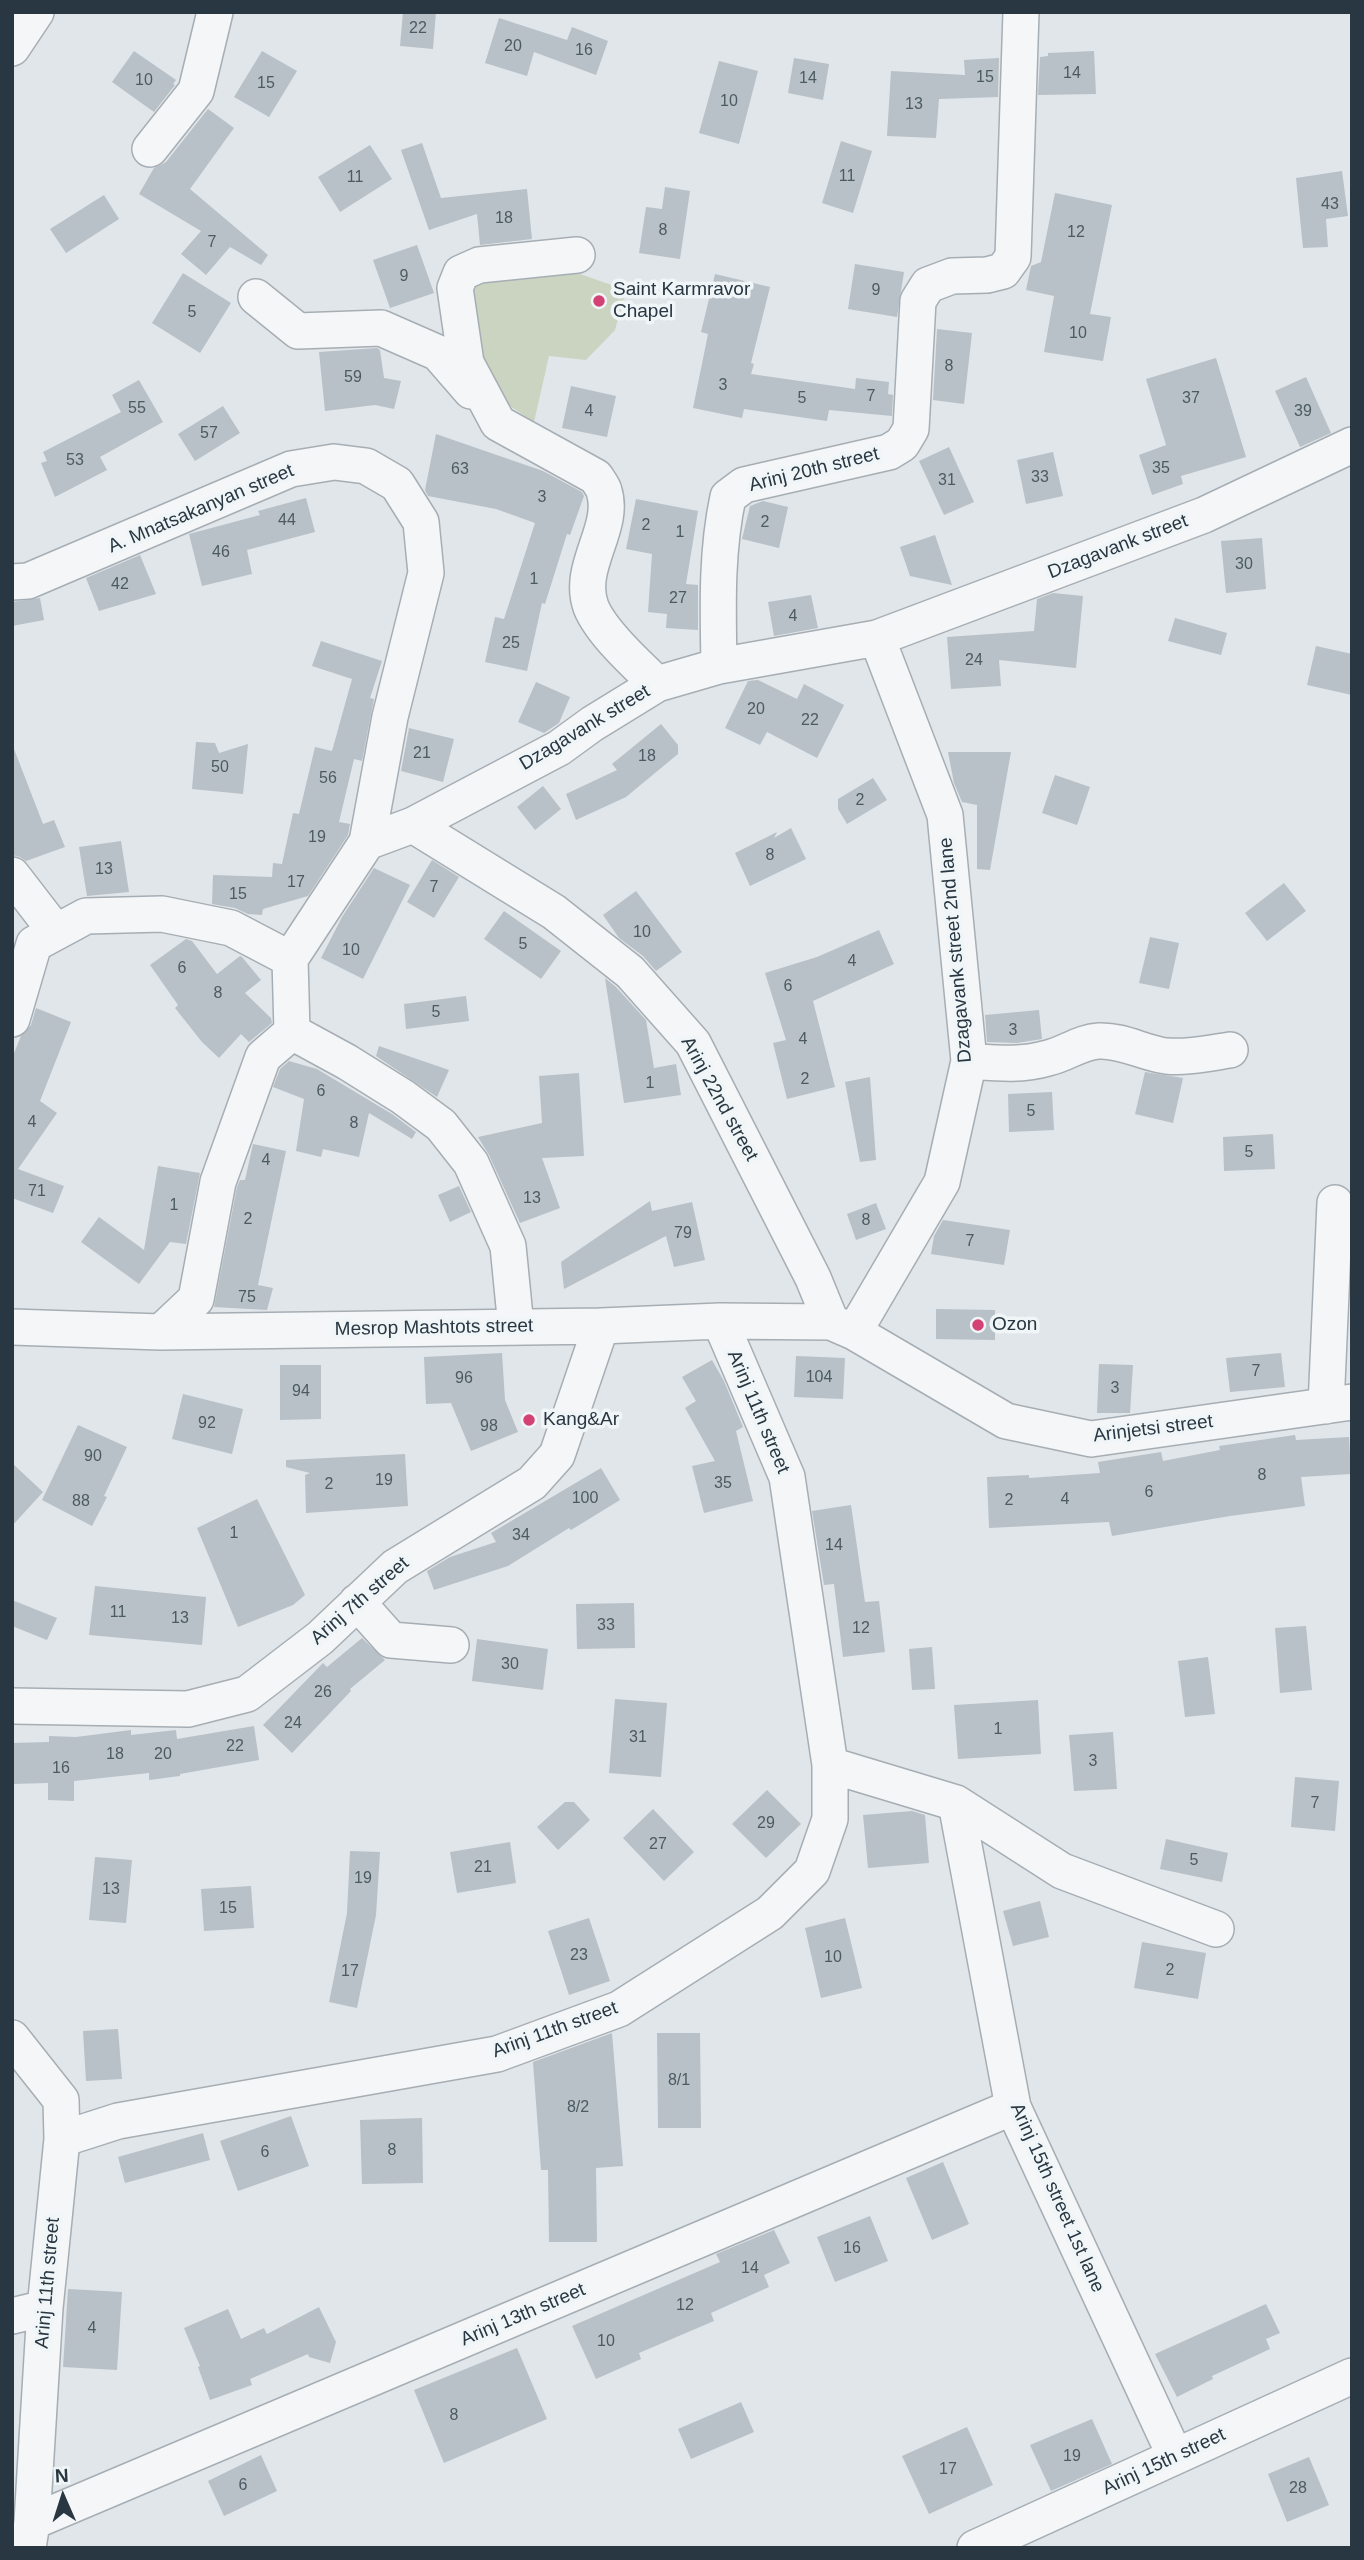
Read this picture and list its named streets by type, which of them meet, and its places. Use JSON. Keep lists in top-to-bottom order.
{
  "streets": {
    "street": [
      "Arinj 20th street",
      "A. Mnatsakanyan street",
      "Dzagavank street",
      "Dzagavank street 2nd lane",
      "Arinj 22nd street",
      "Mesrop Mashtots street",
      "Arinj 11th street",
      "Arinjetsi street",
      "Arinj 7th street",
      "Arinj 15th street 1st lane",
      "Arinj 13th street",
      "Arinj 15th street"
    ]
  },
  "crossings": [
    ["Arinj 20th street", "Dzagavank street"],
    ["A. Mnatsakanyan street", "Dzagavank street"],
    ["Dzagavank street", "Dzagavank street 2nd lane"],
    ["Dzagavank street", "Arinj 22nd street"],
    ["Dzagavank street 2nd lane", "Arinj 22nd street"],
    ["Dzagavank street 2nd lane", "Mesrop Mashtots street"],
    ["Dzagavank street 2nd lane", "Arinjetsi street"],
    ["Arinj 22nd street", "Mesrop Mashtots street"],
    ["Arinj 22nd street", "Arinjetsi street"],
    ["Mesrop Mashtots street", "Arinj 11th street"],
    ["Mesrop Mashtots street", "Arinjetsi street"],
    ["Mesrop Mashtots street", "Arinj 7th street"],
    ["Arinj 11th street", "Arinj 13th street"],
    ["Arinj 15th street 1st lane", "Arinj 13th street"],
    ["Arinj 15th street 1st lane", "Arinj 15th street"]
  ],
  "places": ["Saint Karmravor Chapel", "Ozon", "Kang&Ar"],
  "house_numbers": [
    "22",
    "20",
    "16",
    "14",
    "15",
    "14",
    "10",
    "15",
    "10",
    "13",
    "11",
    "11",
    "43",
    "18",
    "8",
    "12",
    "7",
    "9",
    "9",
    "5",
    "10",
    "8",
    "59",
    "3",
    "7",
    "5",
    "37",
    "55",
    "4",
    "39",
    "57",
    "53",
    "35",
    "63",
    "33",
    "31",
    "3",
    "44",
    "2",
    "2",
    "1",
    "46",
    "30",
    "1",
    "42",
    "27",
    "4",
    "25",
    "24",
    "20",
    "22",
    "21",
    "18",
    "50",
    "56",
    "2",
    "19",
    "8",
    "13",
    "17",
    "7",
    "15",
    "10",
    "5",
    "10",
    "4",
    "6",
    "6",
    "8",
    "5",
    "3",
    "4",
    "2",
    "1",
    "6",
    "5",
    "4",
    "8",
    "5",
    "4",
    "71",
    "13",
    "1",
    "2",
    "8",
    "79",
    "7",
    "75",
    "7",
    "104",
    "96",
    "3",
    "94",
    "92",
    "98",
    "90",
    "8",
    "19",
    "35",
    "2",
    "6",
    "100",
    "4",
    "2",
    "88",
    "1",
    "34",
    "14",
    "11",
    "13",
    "33",
    "12",
    "30",
    "26",
    "24",
    "1",
    "31",
    "22",
    "18",
    "20",
    "3",
    "16",
    "7",
    "29",
    "27",
    "5",
    "21",
    "19",
    "13",
    "15",
    "23",
    "10",
    "2",
    "17",
    "8/1",
    "8/2",
    "8",
    "6",
    "16",
    "14",
    "12",
    "4",
    "10",
    "8",
    "19",
    "17",
    "6",
    "28"
  ],
  "north": "top"
}
